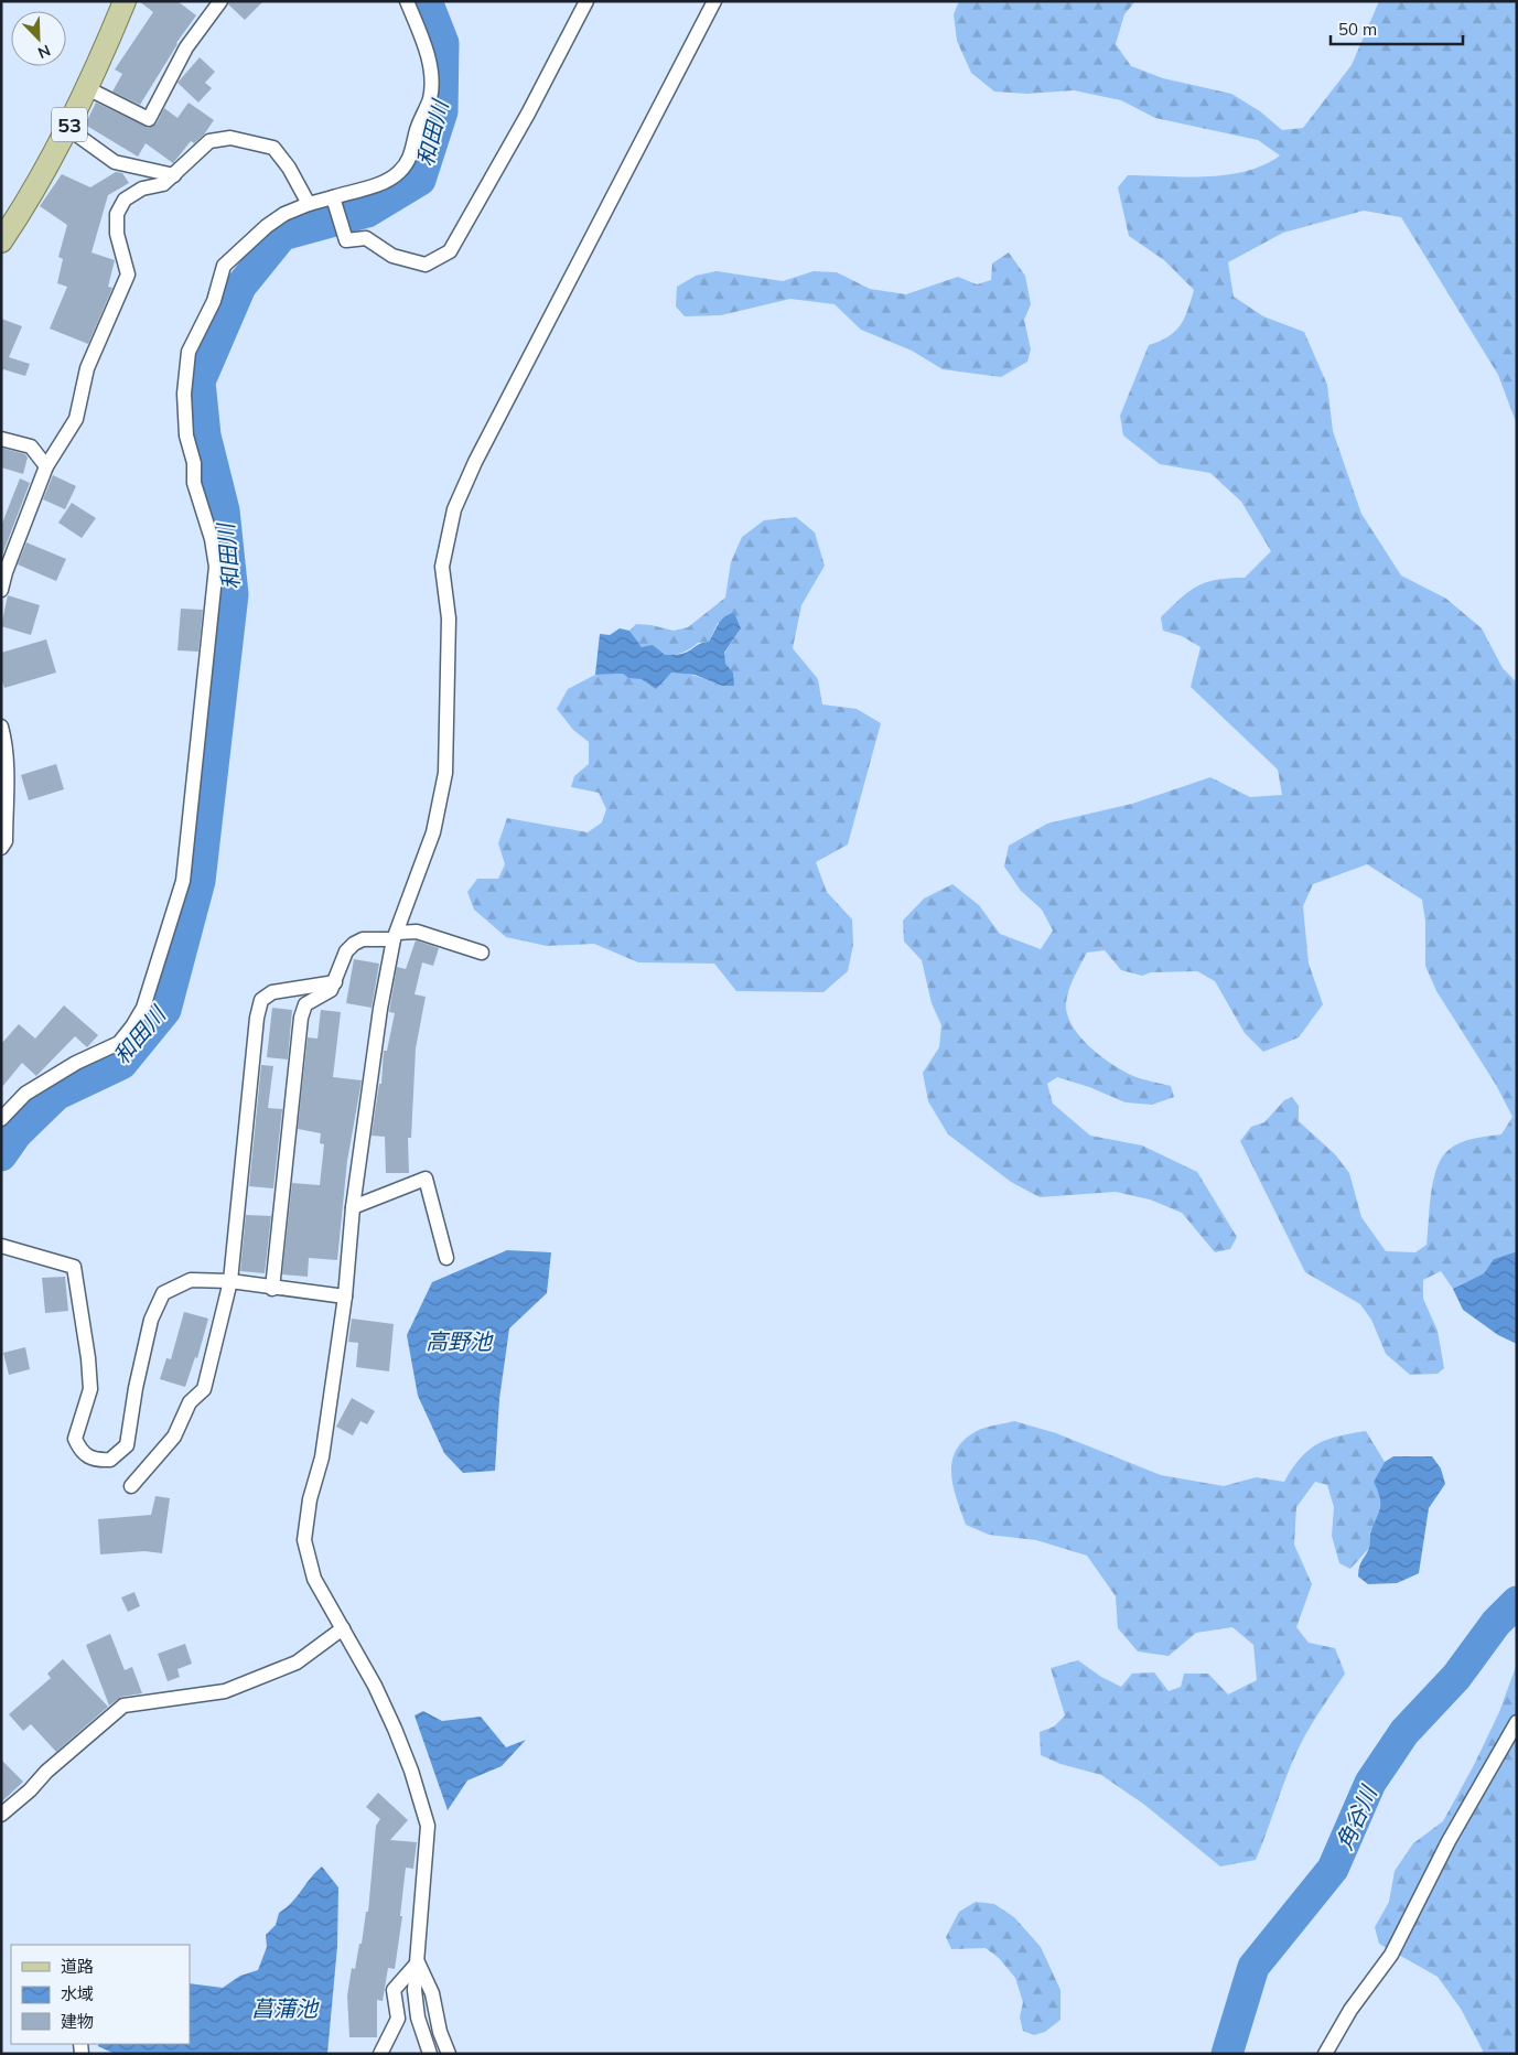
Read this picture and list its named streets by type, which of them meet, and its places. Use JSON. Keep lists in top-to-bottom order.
{
  "streets": {
    "main road": ["53"]
  },
  "water": [
    "和田川",
    "高野池",
    "角谷川",
    "菖蒲池"
  ],
  "legend": ["道路", "水域", "建物"],
  "scale_bar": "50 m",
  "north": "bottom right"
}
